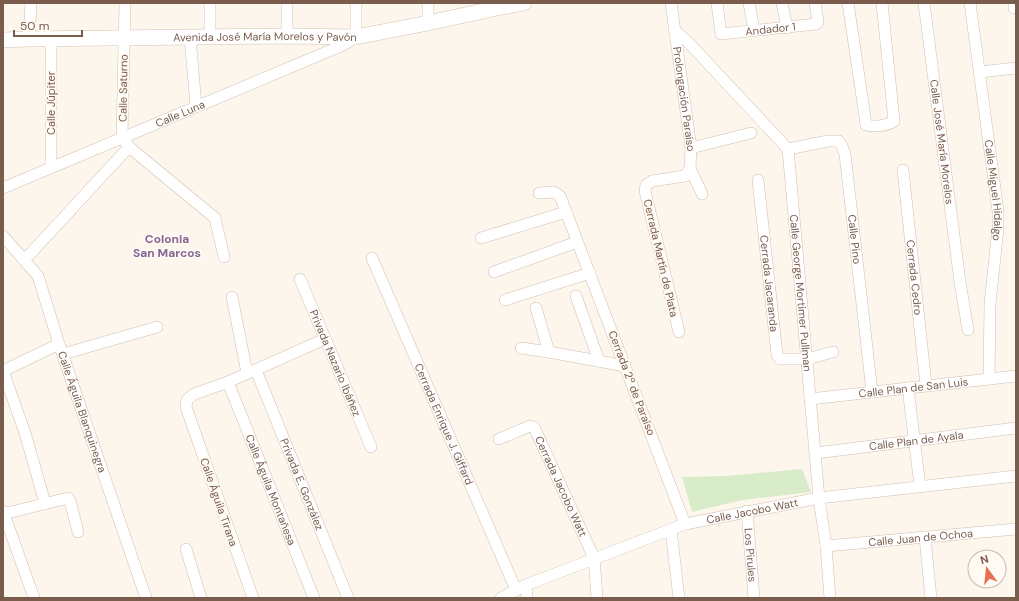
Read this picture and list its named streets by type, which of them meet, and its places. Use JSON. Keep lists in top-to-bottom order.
{
  "streets": {
    "street": [
      "Andador 1",
      "Avenida José María Morelos y Pavón",
      "Calle Saturno",
      "Prolongación Paraíso",
      "Calle Júpiter",
      "Calle Luna",
      "Calle José María Morelos",
      "Calle Miguel Hidalgo",
      "Calle Pino",
      "Cerrada Martín de Plata",
      "Cerrada Cedro",
      "Cerrada Jacaranda",
      "Calle George Mortimer Pullman",
      "Privada Nazario Ibáñez",
      "Cerrada 2ª de Paraíso",
      "Calle Plan de San Luis",
      "Calle Águila Blanquinegra",
      "Cerrada Enrique J. Giffard",
      "Calle Plan de Ayala",
      "Privada E. González",
      "Cerrada Jacobo Watt",
      "Calle Águila Montañesa",
      "Calle Águila Tirana",
      "Calle Jacobo Watt",
      "Calle Juan de Ochoa",
      "Los Pirules"
    ]
  },
  "crossings": [
    ["Avenida José María Morelos y Pavón", "Calle Saturno"],
    ["Avenida José María Morelos y Pavón", "Calle Júpiter"],
    ["Avenida José María Morelos y Pavón", "Calle Luna"],
    ["Calle Saturno", "Calle Luna"],
    ["Prolongación Paraíso", "Cerrada Martín de Plata"],
    ["Calle Júpiter", "Calle Luna"],
    ["Calle Miguel Hidalgo", "Calle Plan de San Luis"],
    ["Calle Pino", "Calle George Mortimer Pullman"],
    ["Calle Pino", "Calle Plan de San Luis"],
    ["Cerrada Cedro", "Calle Plan de San Luis"],
    ["Cerrada Jacaranda", "Calle George Mortimer Pullman"],
    ["Calle George Mortimer Pullman", "Calle Plan de San Luis"],
    ["Calle George Mortimer Pullman", "Calle Plan de Ayala"],
    ["Calle George Mortimer Pullman", "Calle Jacobo Watt"],
    ["Calle George Mortimer Pullman", "Calle Juan de Ochoa"],
    ["Cerrada 2ª de Paraíso", "Calle Jacobo Watt"],
    ["Cerrada Enrique J. Giffard", "Calle Jacobo Watt"],
    ["Cerrada Jacobo Watt", "Calle Jacobo Watt"],
    ["Calle Águila Montañesa", "Calle Águila Tirana"],
    ["Calle Jacobo Watt", "Los Pirules"]
  ],
  "districts": ["Colonia San Marcos"],
  "scale_bar": "50 m",
  "north": "top"
}
